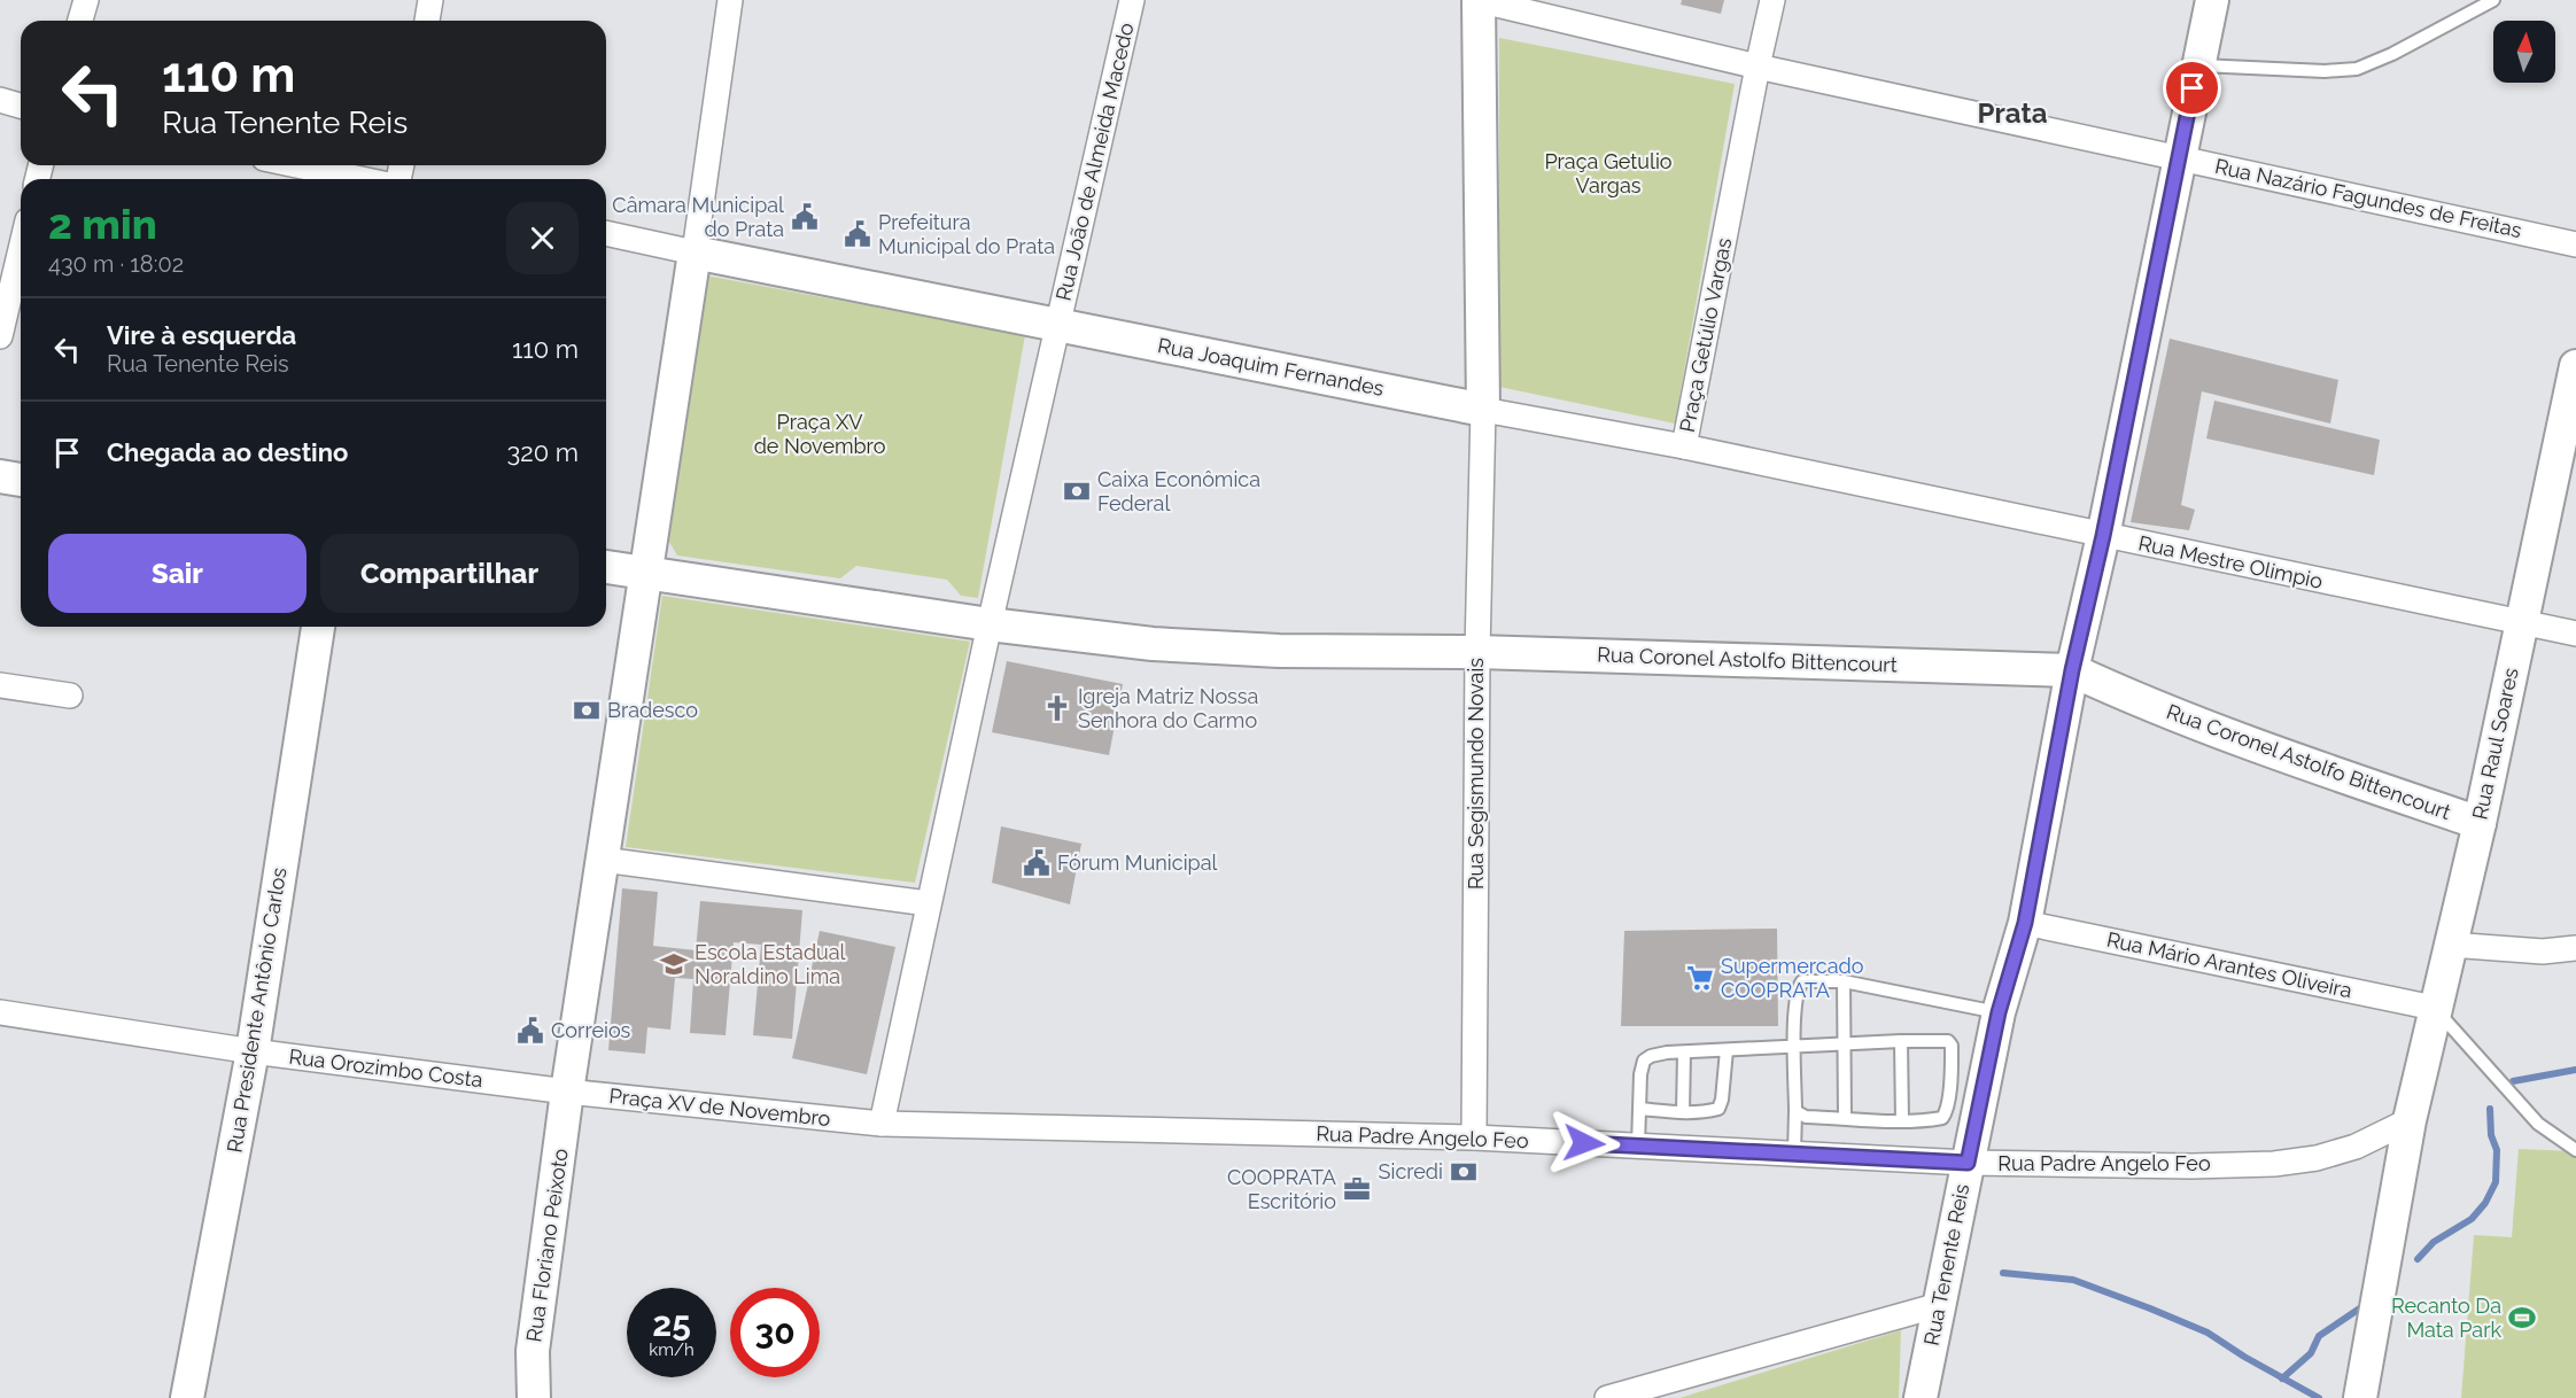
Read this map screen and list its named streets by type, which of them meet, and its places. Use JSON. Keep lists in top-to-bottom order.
{
  "streets": {
    "street": [
      "Rua João de Almeida Macedo",
      "Rua Nazário Fagundes de Freitas",
      "Praça Getúlio Vargas",
      "Rua Joaquim Fernandes",
      "Rua Mestre Olimpio",
      "Rua Coronel Astolfo Bittencourt",
      "Rua Raul Soares",
      "Rua Segismundo Novais",
      "Rua Mário Arantes Oliveira",
      "Rua Presidente Antônio Carlos",
      "Rua Orozimbo Costa",
      "Praça XV de Novembro",
      "Rua Padre Angelo Feo",
      "Rua Floriano Peixoto",
      "Rua Tenente Reis"
    ]
  },
  "crossings": [
    ["Rua João de Almeida Macedo", "Rua Joaquim Fernandes"],
    ["Rua Nazário Fagundes de Freitas", "Praça Getúlio Vargas"],
    ["Rua Nazário Fagundes de Freitas", "Rua Tenente Reis"],
    ["Praça Getúlio Vargas", "Rua Joaquim Fernandes"],
    ["Praça Getúlio Vargas", "Rua Mestre Olimpio"],
    ["Praça Getúlio Vargas", "Rua Segismundo Novais"],
    ["Rua Joaquim Fernandes", "Rua Segismundo Novais"],
    ["Rua Mestre Olimpio", "Rua Raul Soares"],
    ["Rua Mestre Olimpio", "Rua Tenente Reis"],
    ["Rua Coronel Astolfo Bittencourt", "Rua Raul Soares"],
    ["Rua Coronel Astolfo Bittencourt", "Rua Segismundo Novais"],
    ["Rua Coronel Astolfo Bittencourt", "Rua Tenente Reis"],
    ["Rua Raul Soares", "Rua Mário Arantes Oliveira"],
    ["Rua Raul Soares", "Rua Padre Angelo Feo"],
    ["Rua Segismundo Novais", "Rua Padre Angelo Feo"],
    ["Rua Mário Arantes Oliveira", "Rua Tenente Reis"],
    ["Rua Presidente Antônio Carlos", "Rua Orozimbo Costa"],
    ["Rua Orozimbo Costa", "Praça XV de Novembro"],
    ["Rua Orozimbo Costa", "Rua Floriano Peixoto"],
    ["Praça XV de Novembro", "Rua Padre Angelo Feo"],
    ["Praça XV de Novembro", "Rua Floriano Peixoto"],
    ["Rua Padre Angelo Feo", "Rua Tenente Reis"]
  ],
  "districts": ["Prata"],
  "parks": ["Praça Getulio Vargas", "Praça XV de Novembro"],
  "places": {
    "public building": [
      "Câmara Municipal do Prata",
      "Prefeitura Municipal do Prata",
      "Fórum Municipal",
      "Correios"
    ],
    "bank": ["Caixa Econômica Federal", "Bradesco", "Sicredi"],
    "church": ["Igreja Matriz Nossa Senhora do Carmo"],
    "school or university": ["Escola Estadual Noraldino Lima"],
    "supermarket": ["Supermercado COOPRATA"],
    "office": ["COOPRATA Escritório"],
    "sports": ["Recanto Da Mata Park"]
  },
  "north": "top",
  "page": {
    "turn": ["110 m", "Rua Tenente Reis"],
    "heading": ["2 min", "430 m · 18:02"],
    "list": [
      {
        "name": "Vire à esquerda",
        "note": "Rua Tenente Reis",
        "value": "110 m"
      },
      {
        "name": "Chegada ao destino",
        "value": "320 m"
      }
    ],
    "buttons": ["Sair", "Compartilhar"],
    "speed": "25 km/h",
    "limit": "30"
  }
}
